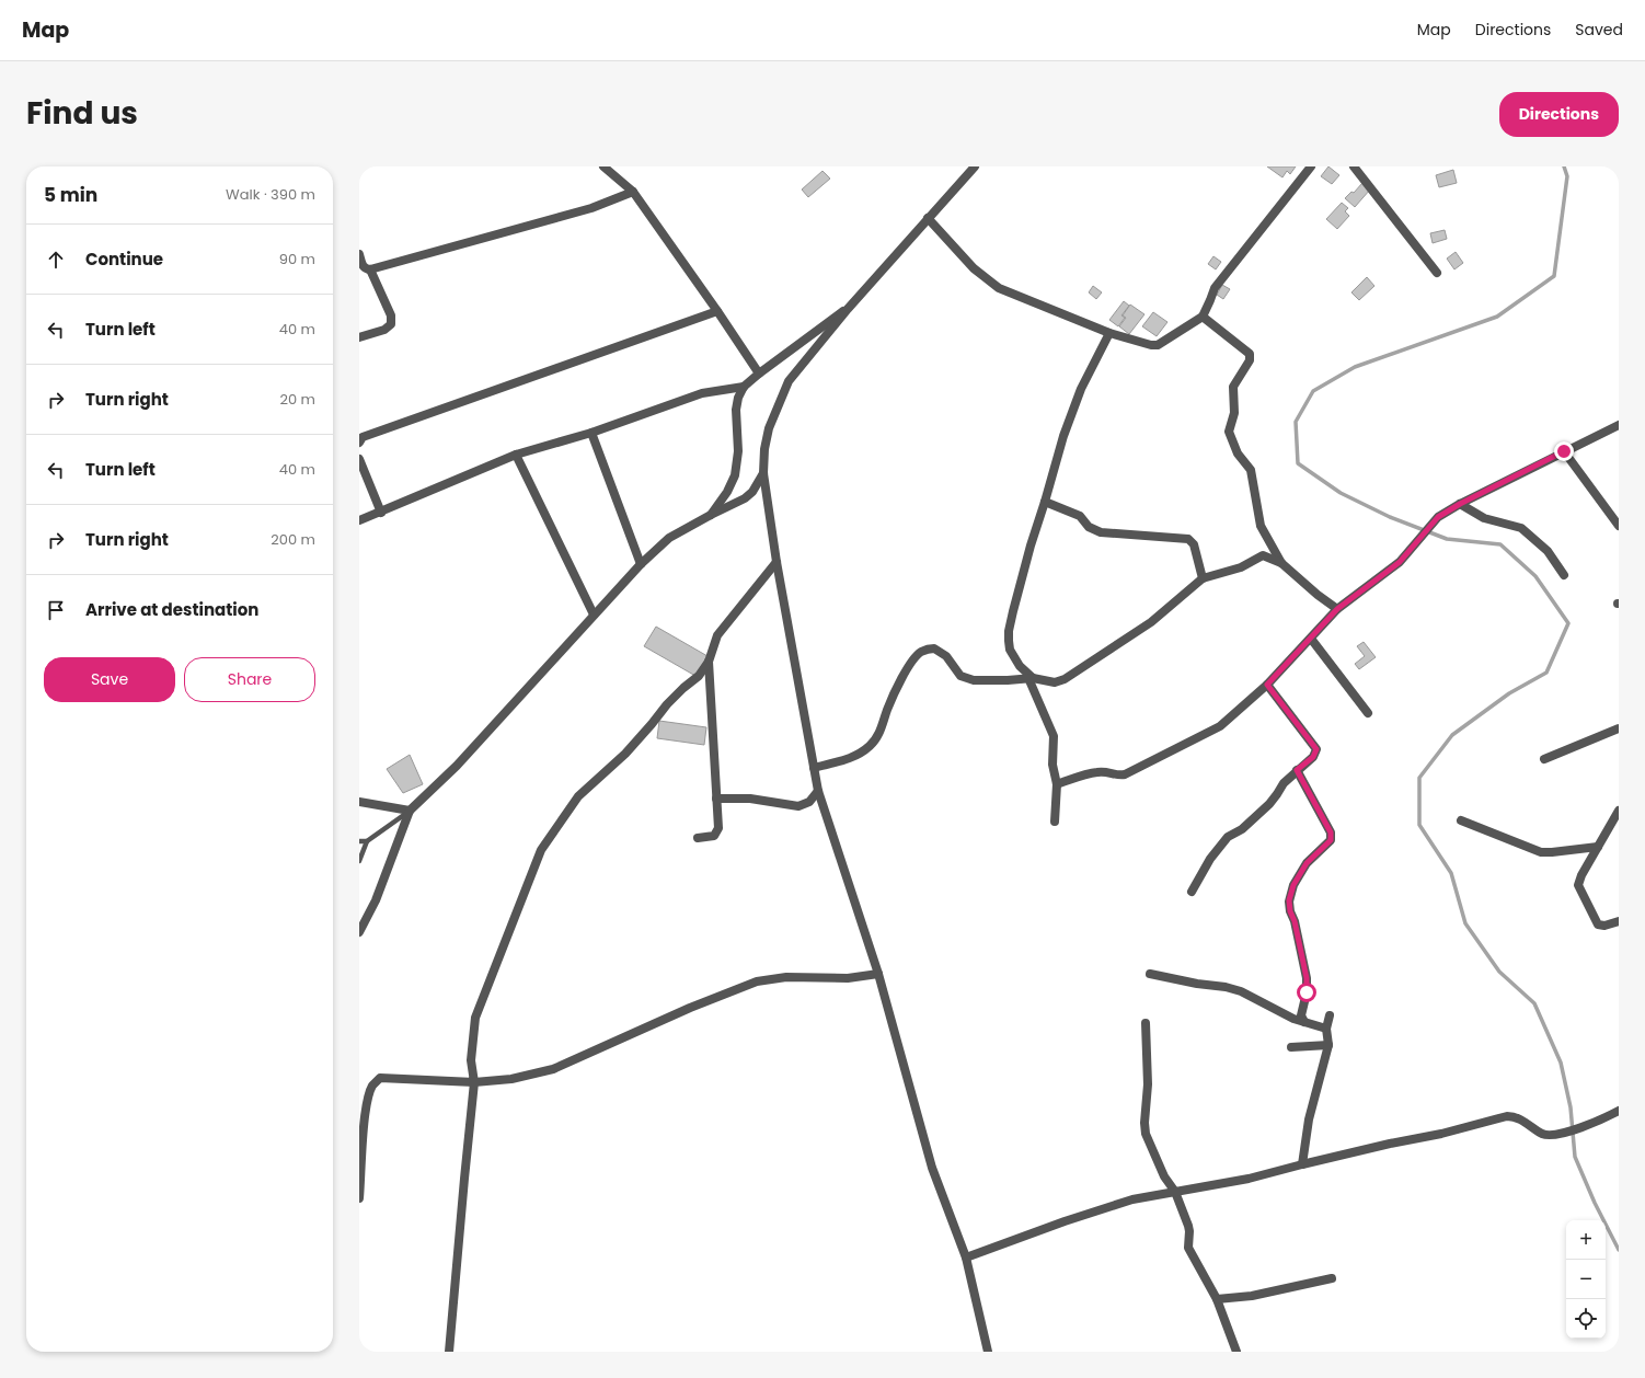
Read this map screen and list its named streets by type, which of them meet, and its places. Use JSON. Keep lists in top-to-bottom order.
{
  "page": {
    "header": "Map",
    "nav": ["Map", "Directions", "Saved"],
    "title": "Find us",
    "buttons": [
      "Directions",
      ["Save", "Share"]
    ],
    "heading": ["5 min", "Walk · 390 m"],
    "list": [
      ["Continue", "90 m"],
      ["Turn left", "40 m"],
      ["Turn right", "20 m"],
      ["Turn left", "40 m"],
      ["Turn right", "200 m"],
      "Arrive at destination"
    ],
    "map_buttons": ["+", "−"]
  }
}
